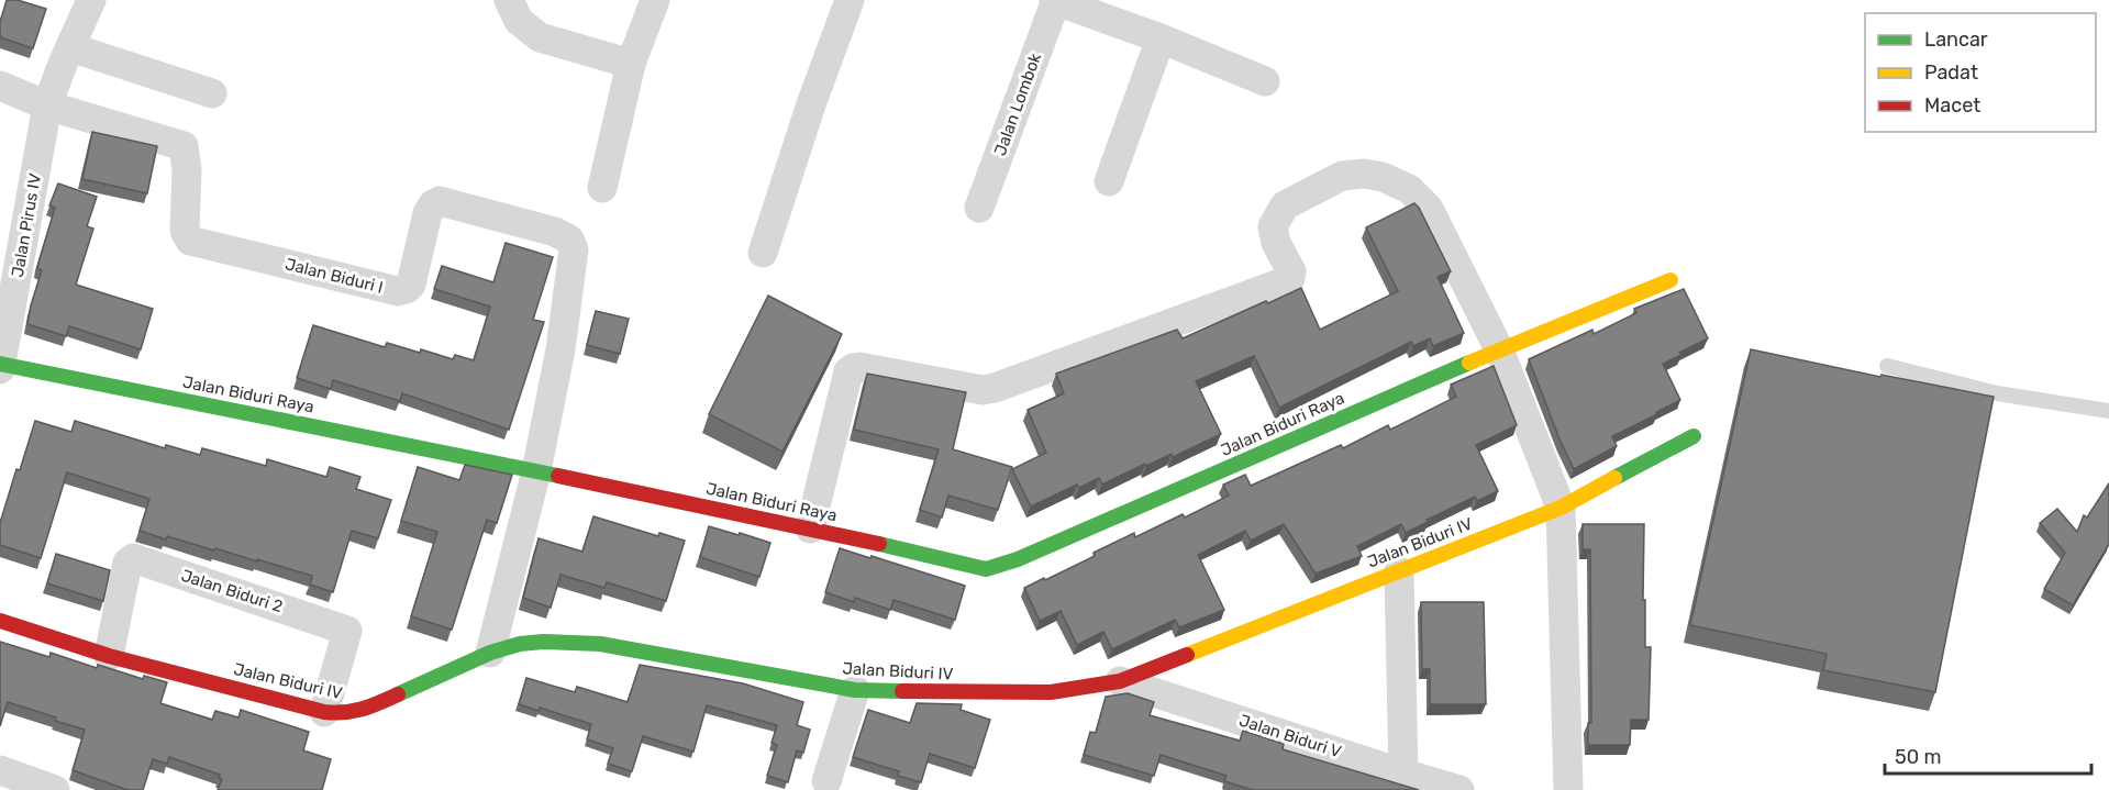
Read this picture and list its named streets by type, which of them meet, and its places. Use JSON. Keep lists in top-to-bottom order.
{
  "streets": {
    "street": [
      "Jalan Lombok",
      "Jalan Pirus IV",
      "Jalan Biduri I",
      "Jalan Biduri Raya",
      "Jalan Biduri IV",
      "Jalan Biduri 2",
      "Jalan Biduri V"
    ]
  },
  "crossings": [
    ["Jalan Pirus IV", "Jalan Biduri I"],
    ["Jalan Pirus IV", "Jalan Biduri Raya"],
    ["Jalan Biduri I", "Jalan Biduri Raya"],
    ["Jalan Biduri IV", "Jalan Biduri 2"],
    ["Jalan Biduri IV", "Jalan Biduri V"]
  ],
  "legend": ["Lancar", "Padat", "Macet"],
  "scale_bar": "50 m"
}
